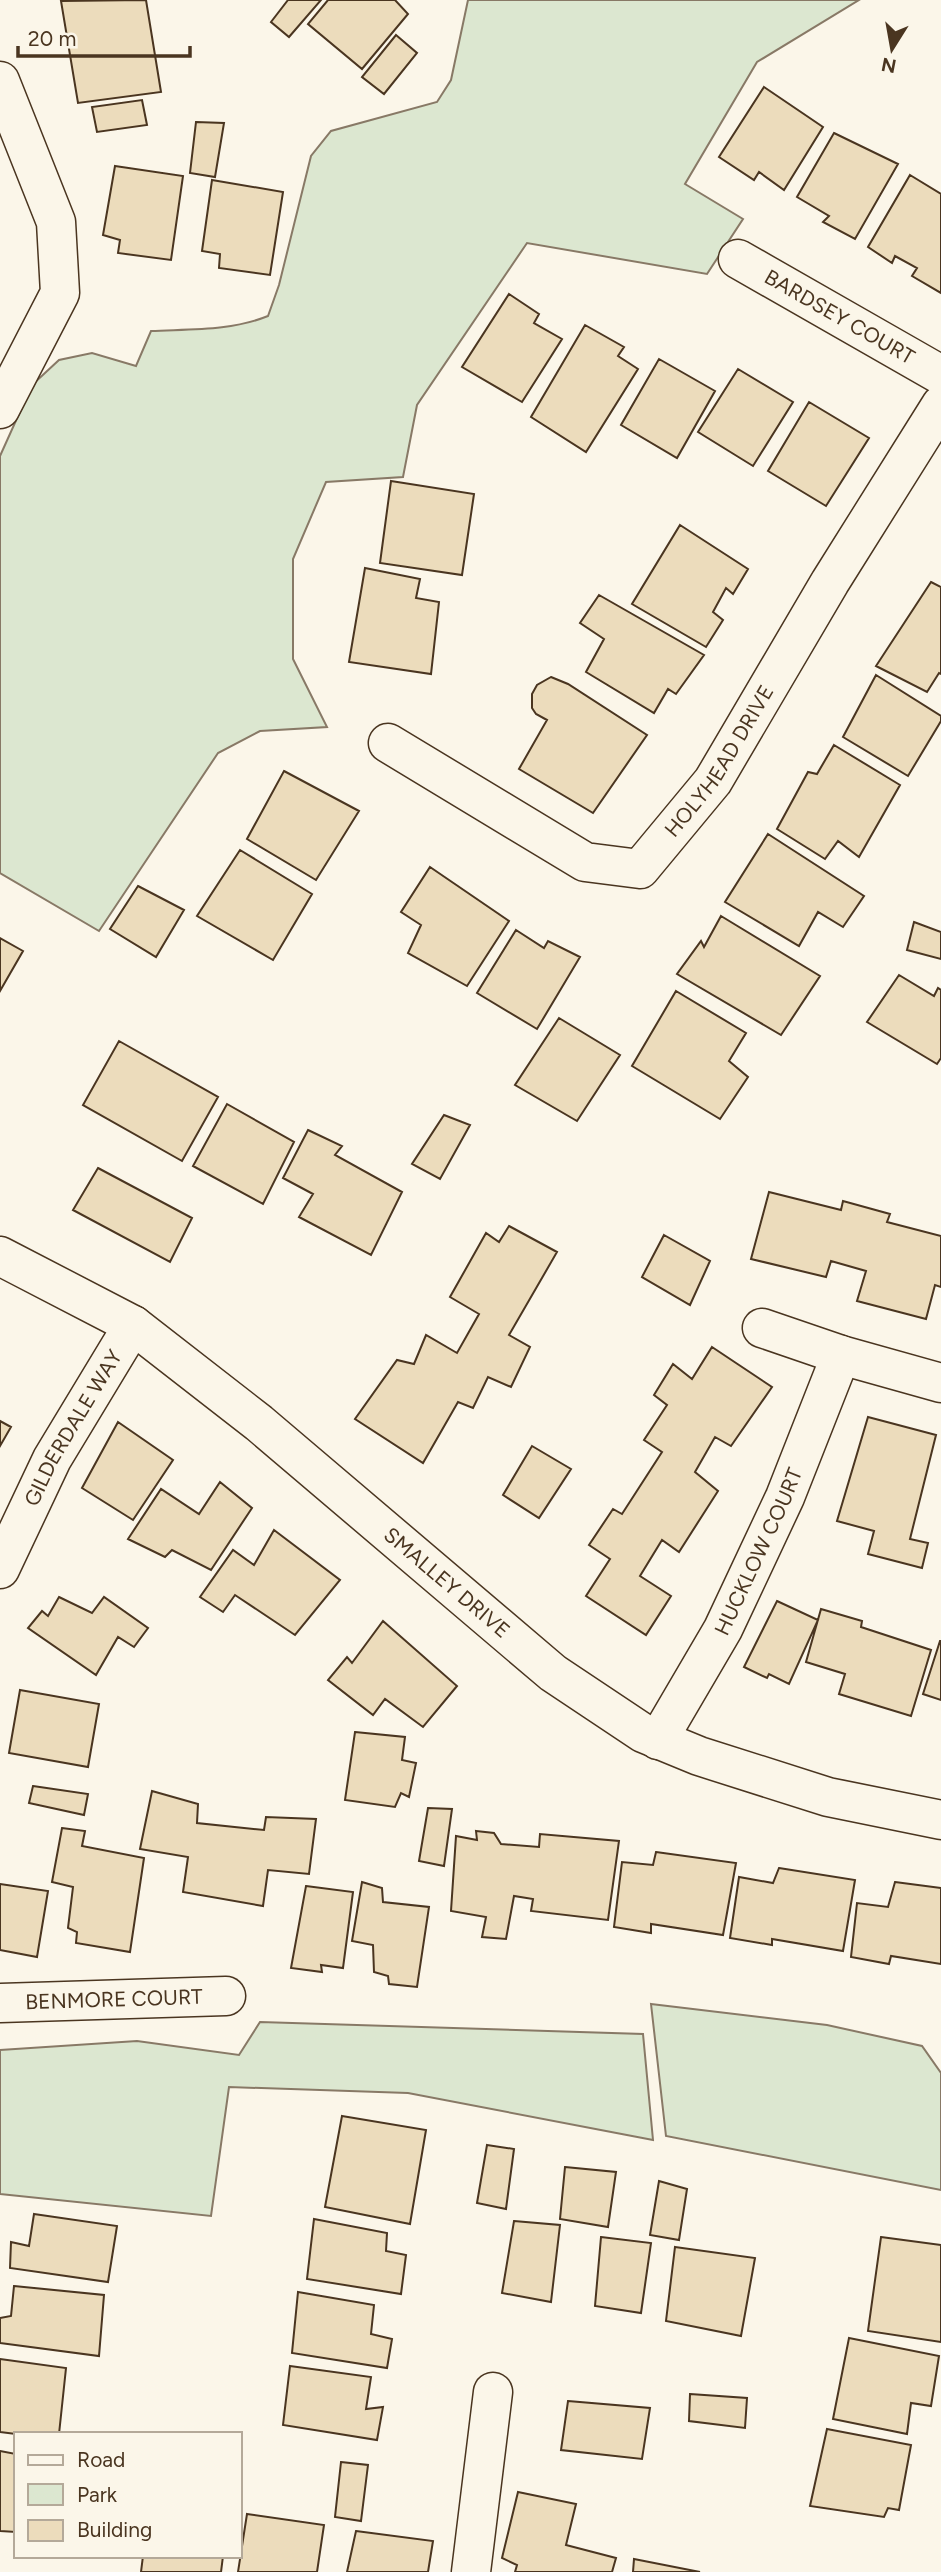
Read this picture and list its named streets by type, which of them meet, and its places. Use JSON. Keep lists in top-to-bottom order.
{
  "streets": {
    "street": [
      "BARDSEY COURT",
      "HOLYHEAD DRIVE",
      "GILDERDALE WAY",
      "HUCKLOW COURT",
      "SMALLEY DRIVE",
      "BENMORE COURT"
    ]
  },
  "crossings": [
    ["GILDERDALE WAY", "SMALLEY DRIVE"],
    ["HUCKLOW COURT", "SMALLEY DRIVE"]
  ],
  "legend": ["Road", "Park", "Building"],
  "scale_bar": "20 m",
  "north": "bottom"
}
